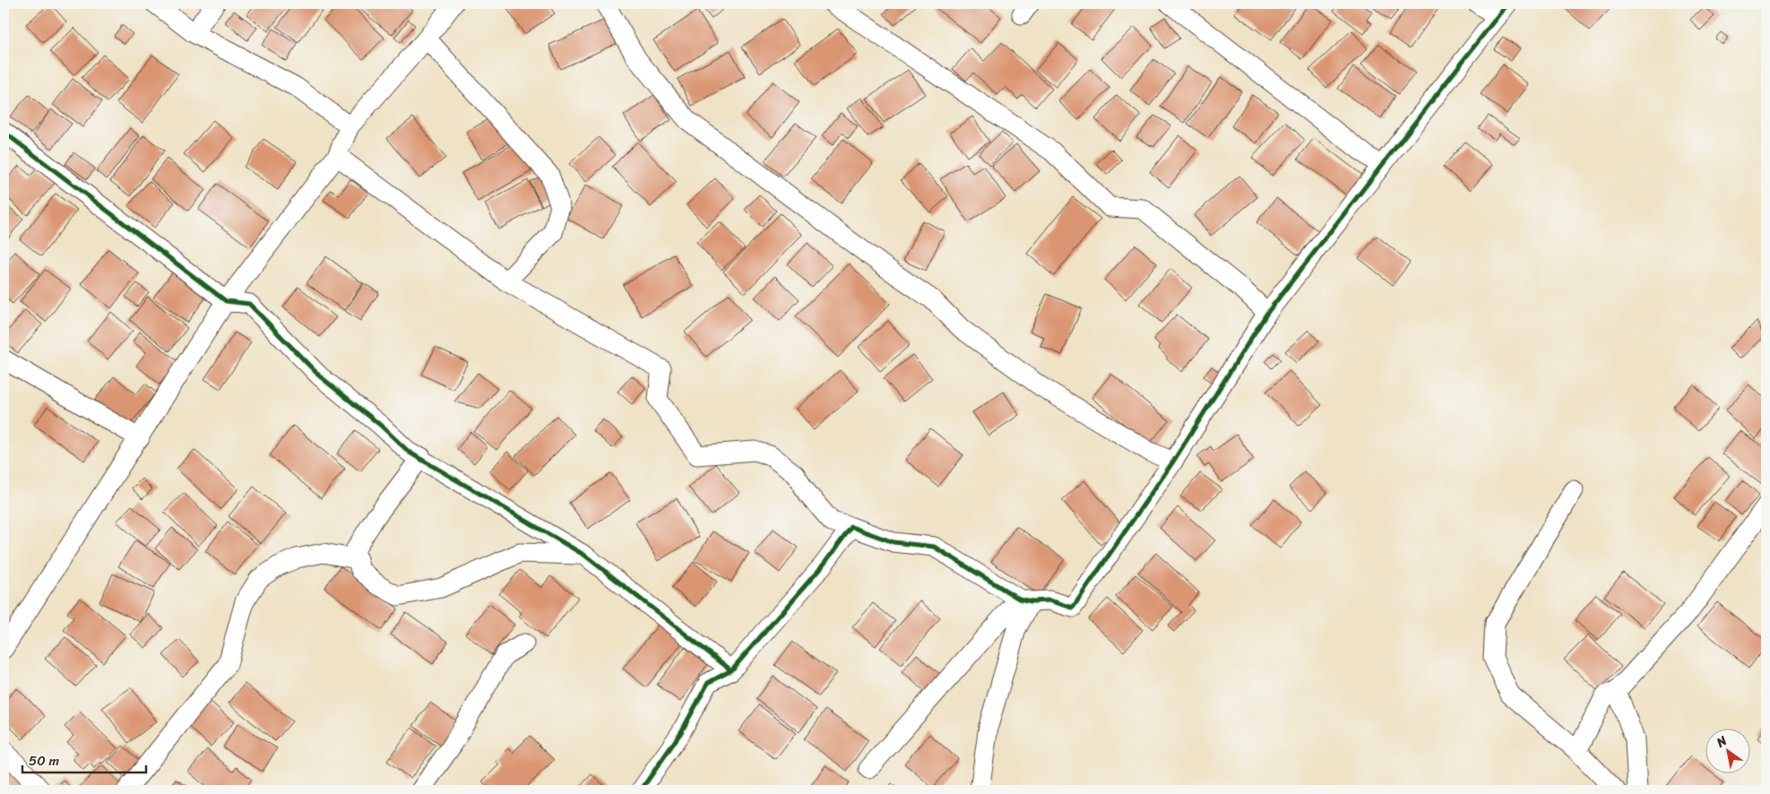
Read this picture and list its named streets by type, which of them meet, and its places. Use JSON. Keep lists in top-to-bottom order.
{
  "scale_bar": "50 m",
  "north": "top left"
}
